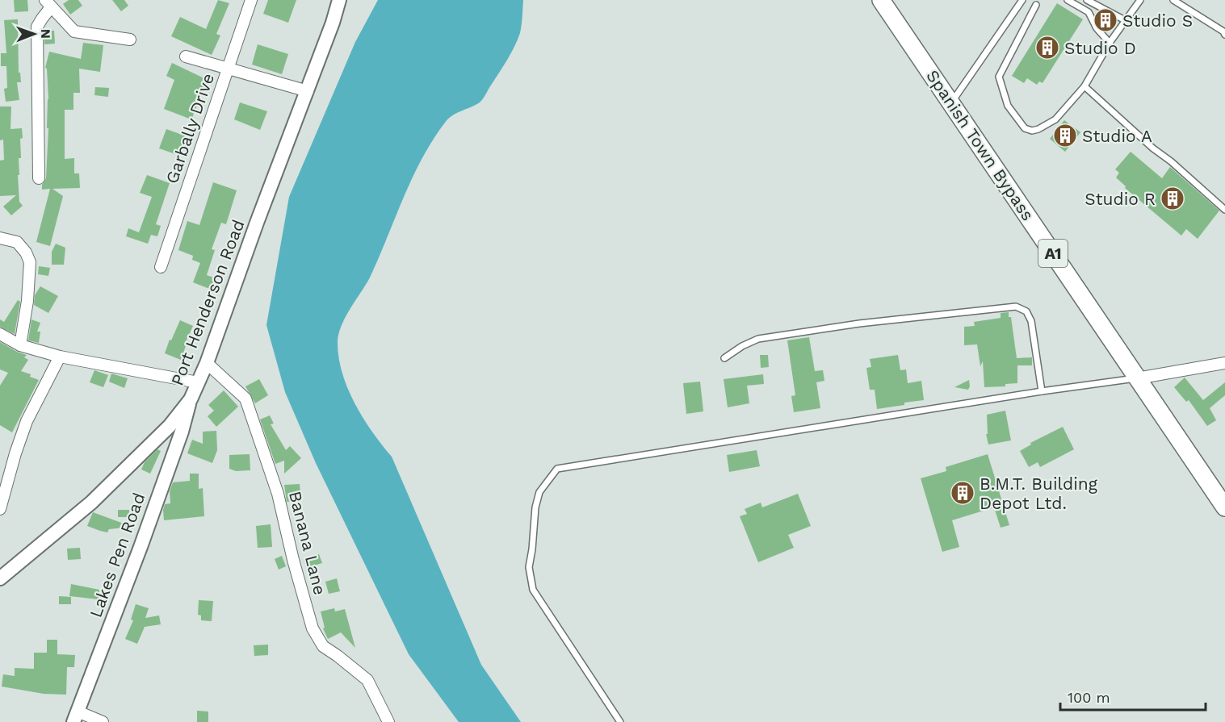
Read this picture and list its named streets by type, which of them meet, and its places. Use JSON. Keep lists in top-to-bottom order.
{
  "streets": {
    "main road": ["Spanish Town Bypass", "A1"],
    "street": [
      "Garbally Drive",
      "Port Henderson Road",
      "Banana Lane",
      "Lakes Pen Road"
    ]
  },
  "crossings": [
    ["Port Henderson Road", "Banana Lane"],
    ["Port Henderson Road", "Lakes Pen Road"]
  ],
  "places": {
    "building": [
      "Studio S",
      "Studio D",
      "Studio A",
      "Studio R",
      "B.M.T. Building Depot Ltd."
    ]
  },
  "scale_bar": "100 m",
  "north": "right"
}
